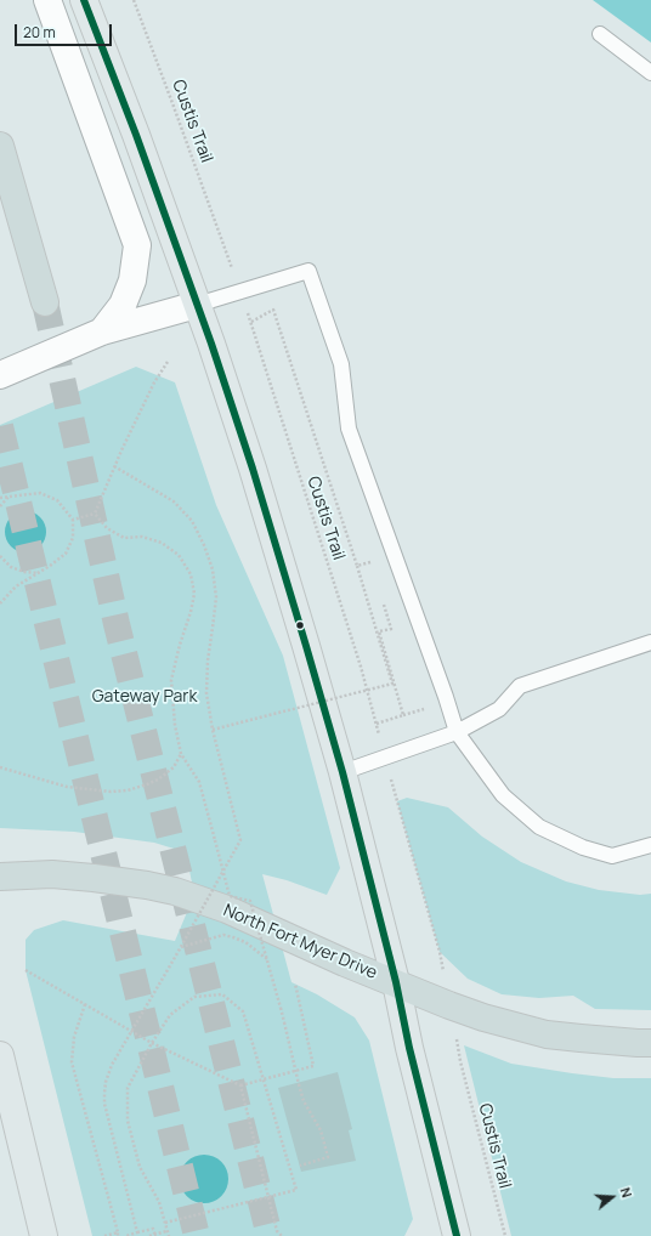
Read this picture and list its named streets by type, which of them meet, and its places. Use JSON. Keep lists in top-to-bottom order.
{
  "streets": {
    "highway": ["North Fort Myer Drive"],
    "path": ["Custis Trail"]
  },
  "parks": ["Gateway Park"],
  "scale_bar": "20 m",
  "north": "right"
}
